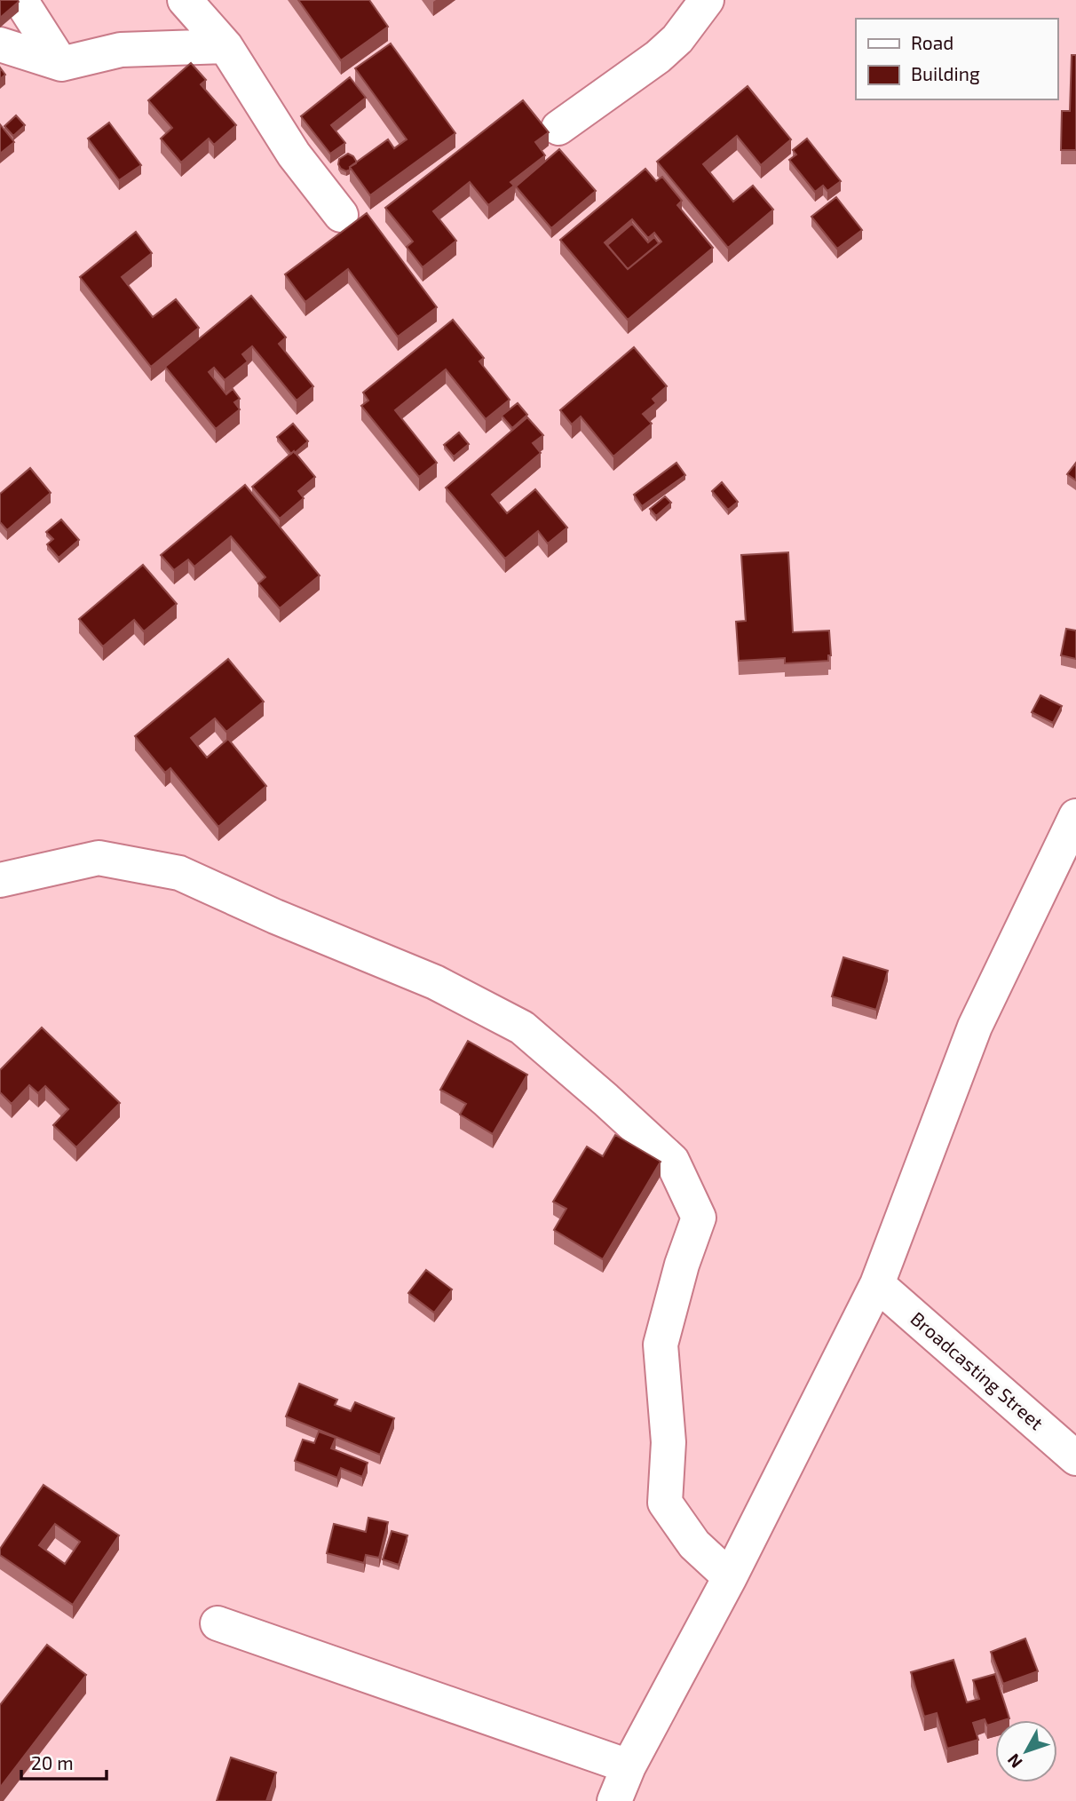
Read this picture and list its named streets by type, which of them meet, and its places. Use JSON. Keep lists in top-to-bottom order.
{
  "streets": {
    "street": ["Broadcasting Street"]
  },
  "legend": ["Road", "Building"],
  "scale_bar": "20 m",
  "north": "bottom left"
}
